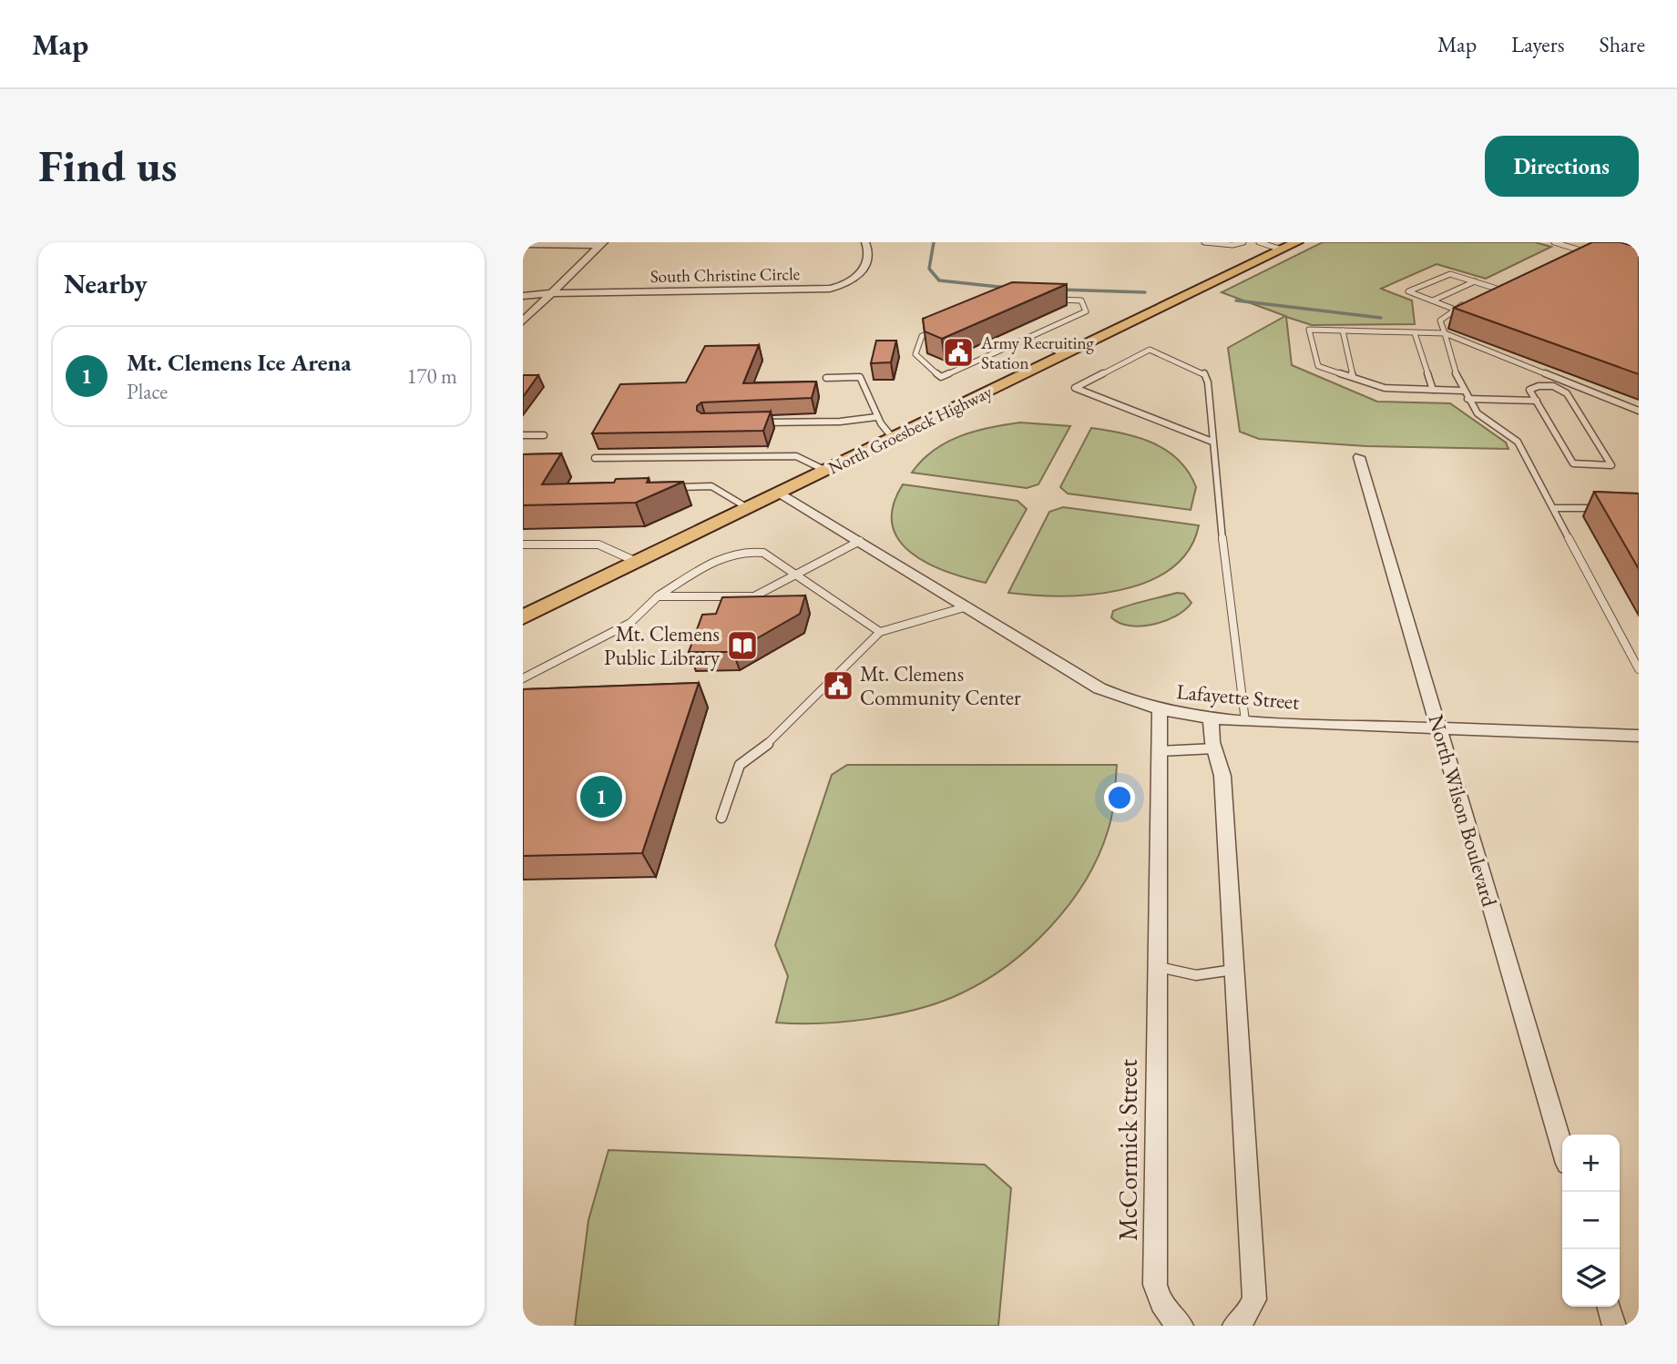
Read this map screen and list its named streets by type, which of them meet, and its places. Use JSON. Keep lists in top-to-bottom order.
{
  "streets": {
    "main road": ["North Groesbeck Highway"],
    "street": [
      "South Christine Circle",
      "Lafayette Street",
      "North Wilson Boulevard",
      "McCormick Street"
    ]
  },
  "crossings": [
    ["North Groesbeck Highway", "Lafayette Street"],
    ["Lafayette Street", "North Wilson Boulevard"],
    ["Lafayette Street", "McCormick Street"]
  ],
  "places": {
    "public building": ["Army Recruiting Station", "Mt. Clemens Community Center"],
    "library": ["Mt. Clemens Public Library"]
  },
  "page": {
    "header": "Map",
    "nav": ["Map", "Layers", "Share"],
    "buttons": "Directions",
    "title": "Find us",
    "heading": "Nearby",
    "list": [
      {
        "mark": "1",
        "name": "Mt. Clemens Ice Arena",
        "note": "Place",
        "value": "170 m"
      }
    ],
    "pins": "1",
    "map_buttons": ["+", "−"]
  }
}
